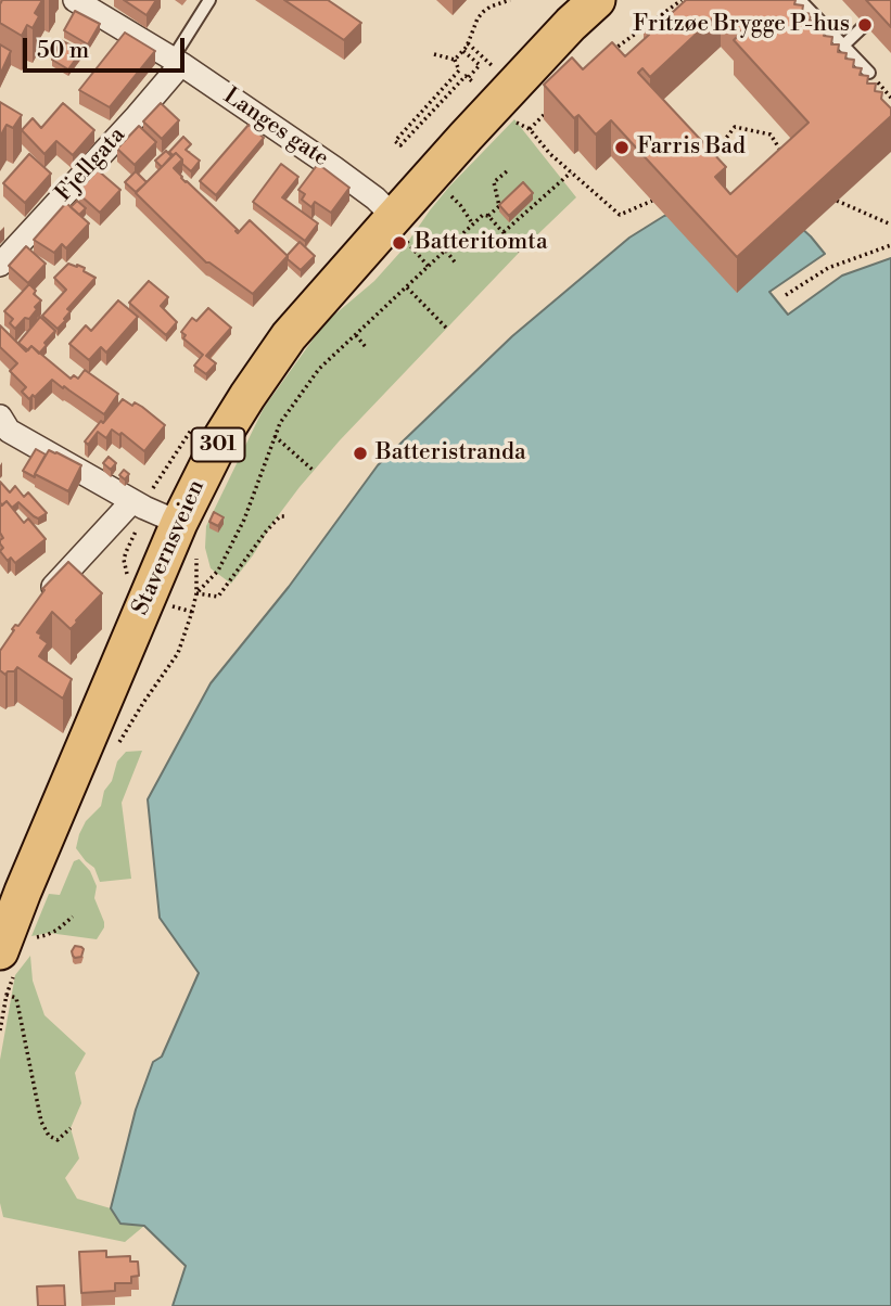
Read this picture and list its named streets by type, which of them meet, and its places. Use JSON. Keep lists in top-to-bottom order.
{
  "streets": {
    "main road": ["301", "Stavernsveien"],
    "street": ["Langes gate", "Fjellgata"]
  },
  "crossings": [
    ["Langes gate", "Fjellgata"],
    ["Langes gate", "Stavernsveien"]
  ],
  "places": [
    "Fritzøe Brygge P-hus",
    "Farris Bad",
    "Batteritomta",
    "Batteristranda"
  ],
  "scale_bar": "50 m"
}
